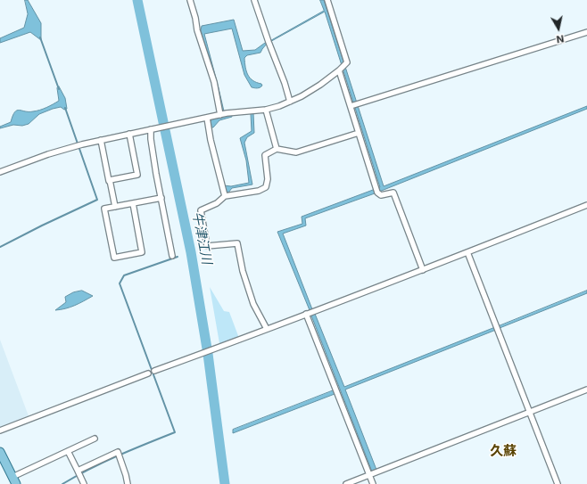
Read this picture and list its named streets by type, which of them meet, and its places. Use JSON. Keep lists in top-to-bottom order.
{
  "districts": ["久蘇"],
  "water": ["牛津江川"],
  "north": "bottom"
}
